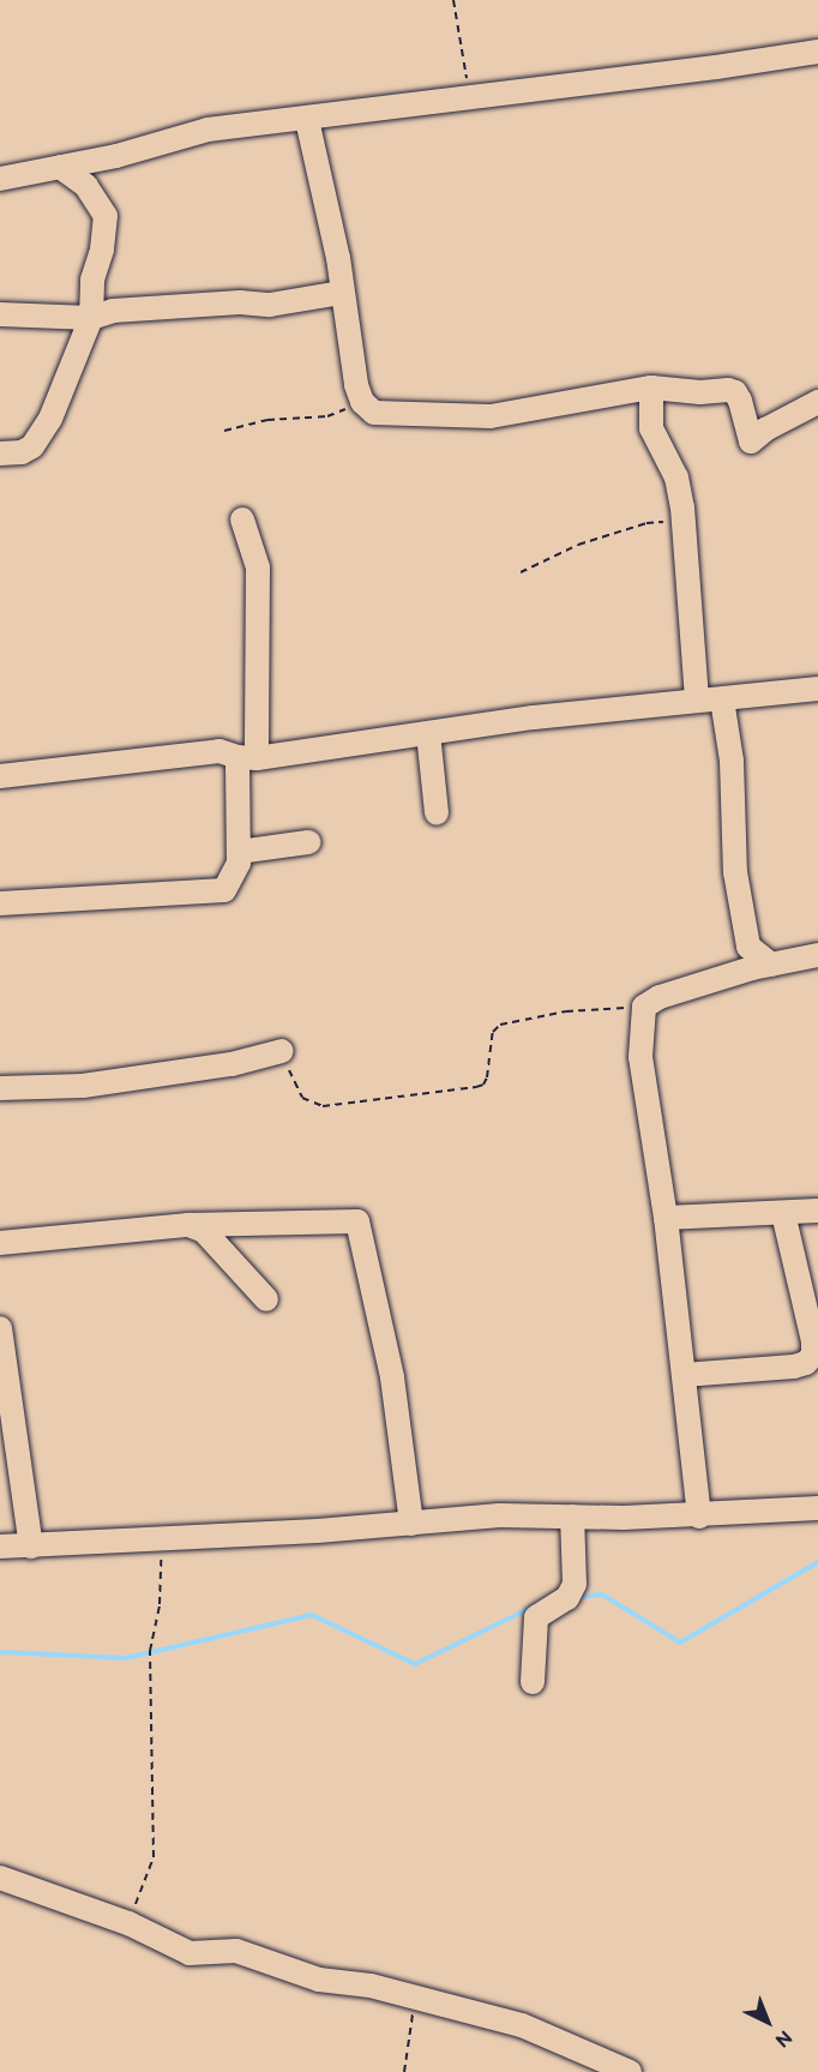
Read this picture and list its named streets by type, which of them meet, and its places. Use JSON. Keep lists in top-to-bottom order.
{
  "north": "bottom right"
}
